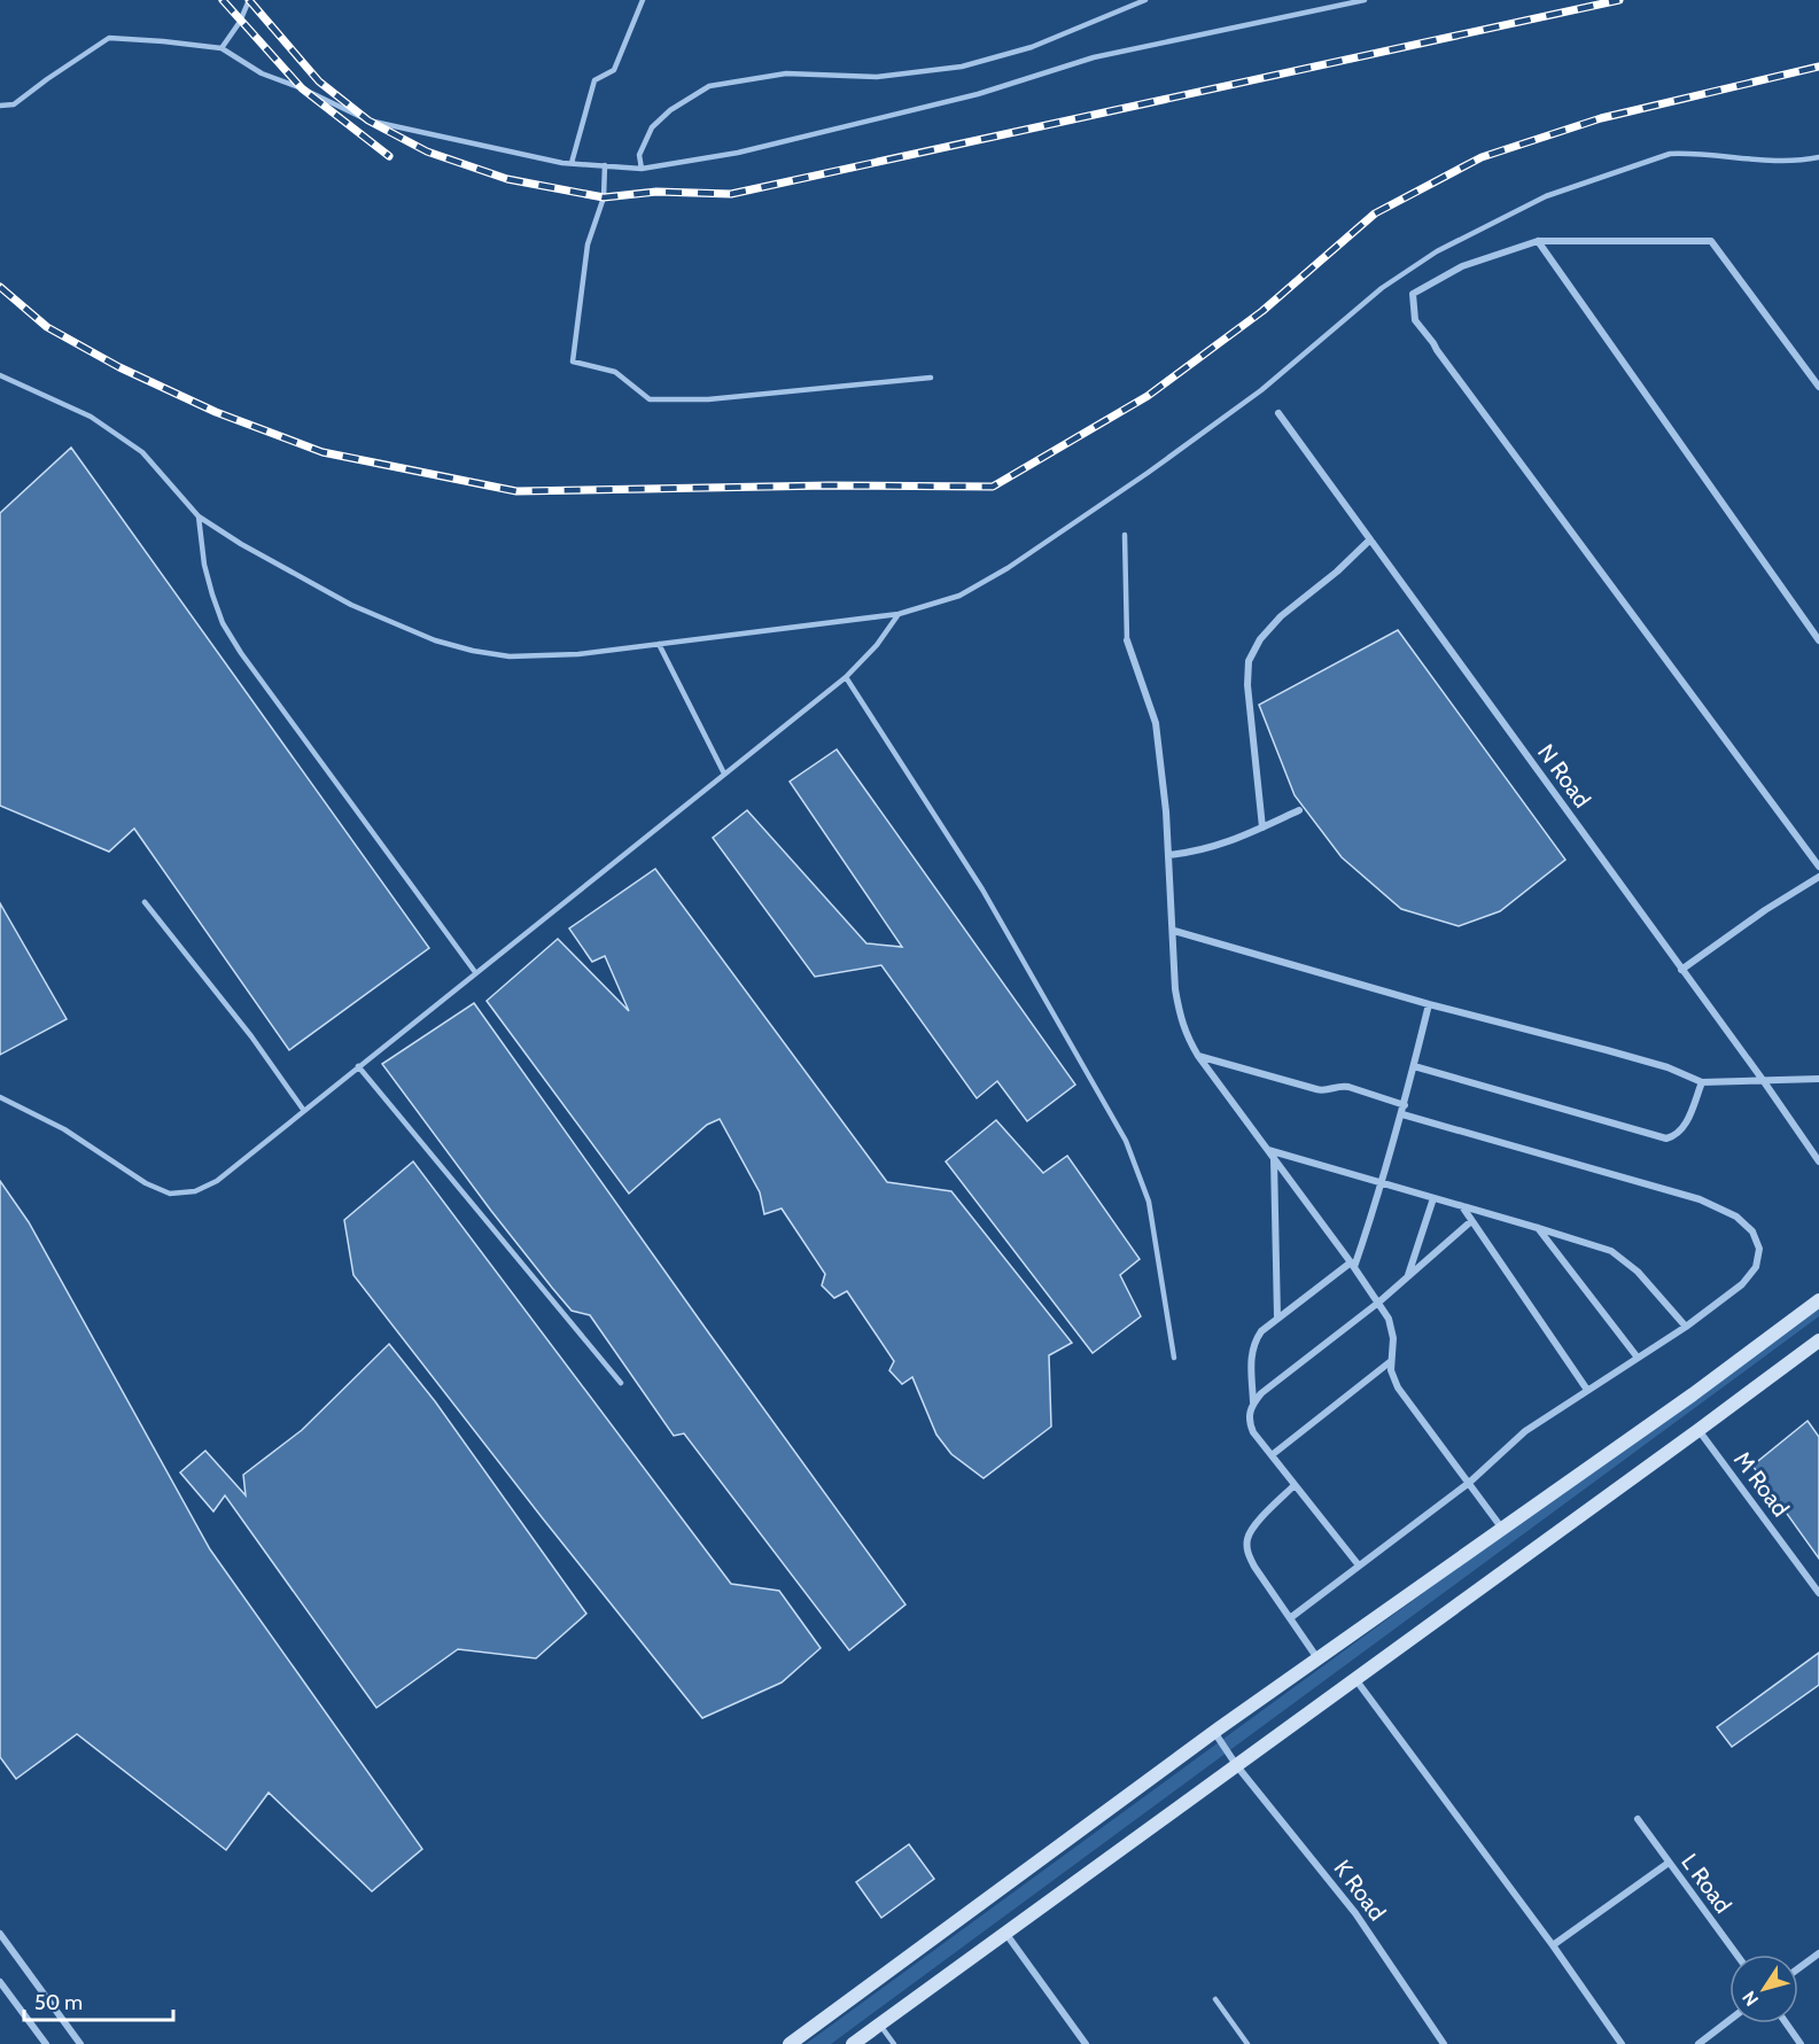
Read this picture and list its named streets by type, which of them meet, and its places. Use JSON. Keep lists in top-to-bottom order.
{
  "streets": {
    "street": [
      "N Road",
      "M Road",
      "L Road",
      "K Road"
    ]
  },
  "scale_bar": "50 m",
  "north": "bottom left"
}
